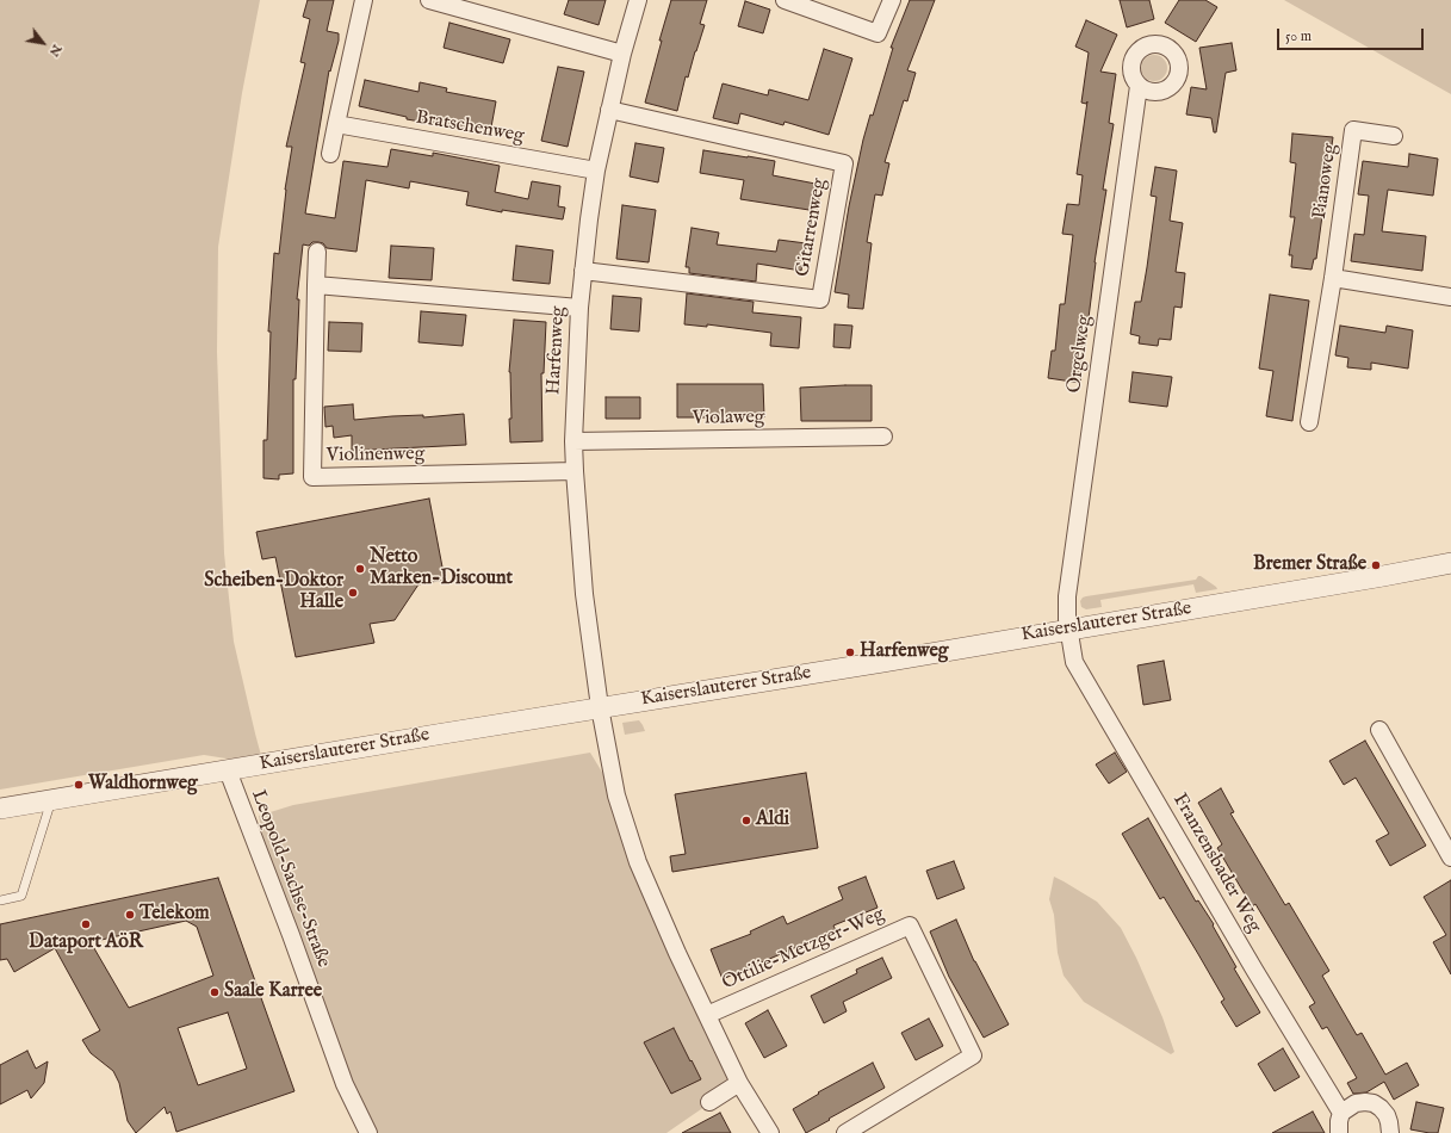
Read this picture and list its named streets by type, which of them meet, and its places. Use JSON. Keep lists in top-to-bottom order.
{
  "streets": {
    "street": [
      "Bratschenweg",
      "Pianoweg",
      "Gitarrenweg",
      "Harfenweg",
      "Orgelweg",
      "Violaweg",
      "Violinenweg",
      "Kaiserslauterer Straße",
      "Franzensbader Weg",
      "Leopold-Sachse-Straße",
      "Ottilie-Metzger-Weg"
    ]
  },
  "crossings": [
    ["Bratschenweg", "Harfenweg"],
    ["Gitarrenweg", "Harfenweg"],
    ["Harfenweg", "Violaweg"],
    ["Harfenweg", "Violinenweg"],
    ["Harfenweg", "Kaiserslauterer Straße"],
    ["Harfenweg", "Ottilie-Metzger-Weg"],
    ["Orgelweg", "Kaiserslauterer Straße"],
    ["Orgelweg", "Franzensbader Weg"],
    ["Kaiserslauterer Straße", "Franzensbader Weg"],
    ["Kaiserslauterer Straße", "Leopold-Sachse-Straße"]
  ],
  "places": [
    "Bremer Straße",
    "Netto Marken-Discount",
    "Scheiben-Doktor Halle",
    "Harfenweg",
    "Waldhornweg",
    "Aldi",
    "Telekom",
    "Dataport AöR",
    "Saale Karree"
  ],
  "scale_bar": "50 m",
  "north": "bottom right"
}
